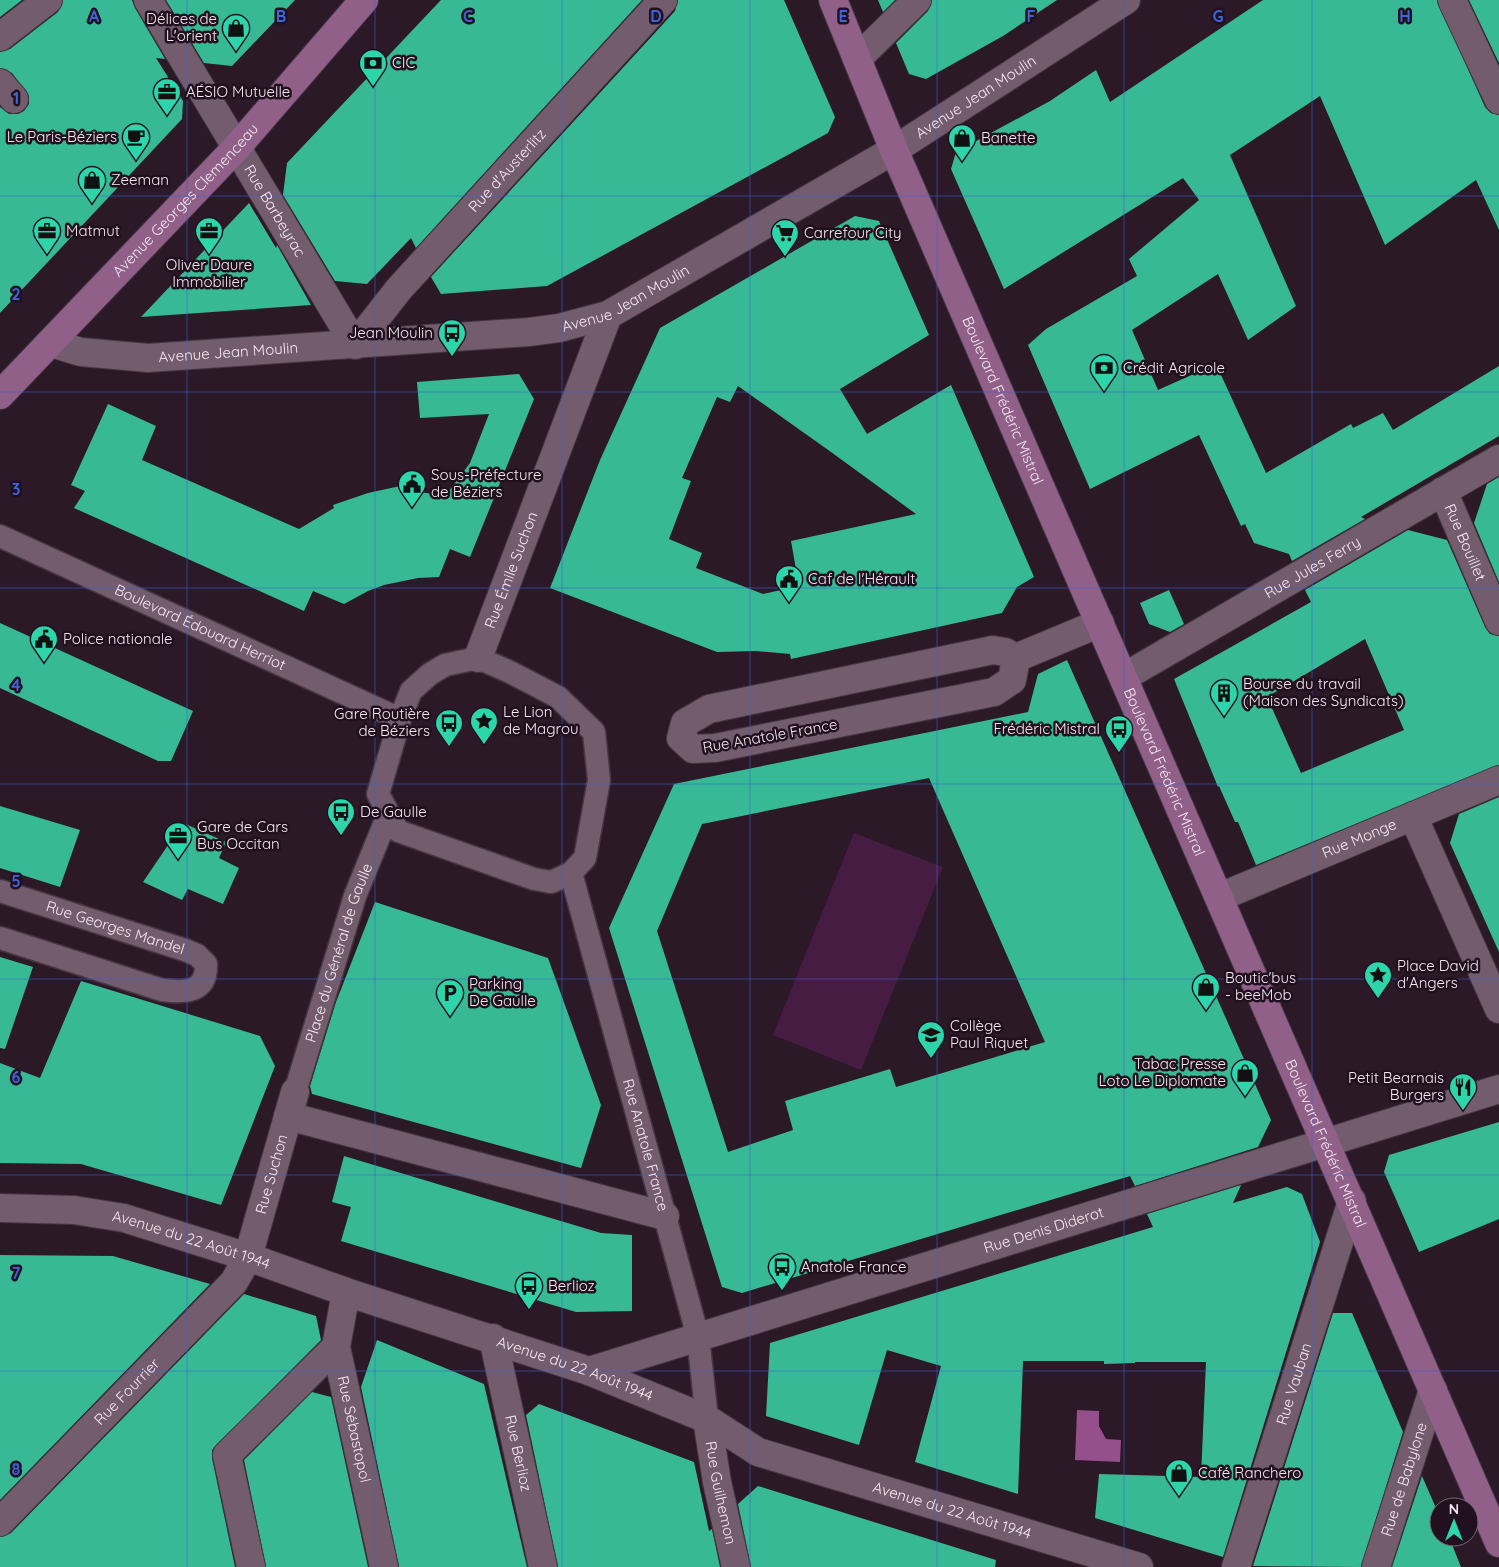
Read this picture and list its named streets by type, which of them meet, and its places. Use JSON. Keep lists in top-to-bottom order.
{
  "streets": {
    "main road": ["Avenue Georges Clemenceau", "Boulevard Frédéric Mistral"],
    "street": [
      "Avenue Jean Moulin",
      "Rue d'Austerlitz",
      "Rue Barbeyrac",
      "Rue Bouillet",
      "Rue Jules Ferry",
      "Rue Émile Suchon",
      "Rue Anatole France",
      "Rue Monge",
      "Rue Suchon",
      "Rue Denis Diderot",
      "Avenue du 22 Août 1944",
      "Rue Vauban",
      "Rue Fourrier",
      "Rue Sébastopol",
      "Rue Berlioz",
      "Rue de Babylone",
      "Rue Guilhemon"
    ],
    "lane": ["Boulevard Édouard Herriot", "Rue Georges Mandel", "Place du Général de Gaulle"]
  },
  "crossings": [
    ["Avenue Jean Moulin", "Rue d'Austerlitz"],
    ["Avenue Jean Moulin", "Avenue Georges Clemenceau"],
    ["Avenue Jean Moulin", "Rue Barbeyrac"],
    ["Avenue Jean Moulin", "Boulevard Frédéric Mistral"],
    ["Avenue Jean Moulin", "Rue Émile Suchon"],
    ["Rue d'Austerlitz", "Rue Barbeyrac"],
    ["Avenue Georges Clemenceau", "Rue Barbeyrac"],
    ["Boulevard Frédéric Mistral", "Rue Jules Ferry"],
    ["Boulevard Frédéric Mistral", "Rue Monge"],
    ["Boulevard Frédéric Mistral", "Rue Denis Diderot"],
    ["Boulevard Frédéric Mistral", "Rue Vauban"],
    ["Boulevard Frédéric Mistral", "Rue de Babylone"],
    ["Rue Bouillet", "Rue Jules Ferry"],
    ["Rue Anatole France", "Rue Denis Diderot"],
    ["Rue Anatole France", "Avenue du 22 Août 1944"],
    ["Rue Anatole France", "Rue Guilhemon"],
    ["Place du Général de Gaulle", "Rue Suchon"],
    ["Rue Suchon", "Avenue du 22 Août 1944"],
    ["Rue Suchon", "Rue Fourrier"],
    ["Rue Denis Diderot", "Avenue du 22 Août 1944"],
    ["Avenue du 22 Août 1944", "Rue Fourrier"],
    ["Avenue du 22 Août 1944", "Rue Sébastopol"],
    ["Avenue du 22 Août 1944", "Rue Berlioz"],
    ["Avenue du 22 Août 1944", "Rue Guilhemon"]
  ],
  "places": {
    "shop": [
      "Délices de L'orient",
      "Banette",
      "Zeeman",
      "Boutic'bus - beeMob",
      "Tabac Presse Loto Le Diplomate",
      "Café Ranchero"
    ],
    "bank": ["CIC", "Crédit Agricole"],
    "office": [
      "AÉSIO Mutuelle",
      "Matmut",
      "Oliver Daure Immobilier",
      "Gare de Cars Bus Occitan"
    ],
    "cafe": ["Le Paris-Béziers"],
    "supermarket": ["Carrefour City"],
    "bus stop": [
      "Jean Moulin",
      "Gare Routière de Béziers",
      "Frédéric Mistral",
      "De Gaulle",
      "Anatole France",
      "Berlioz"
    ],
    "public building": ["Sous-Préfecture de Béziers", "Caf de l'Hérault", "Police nationale"],
    "building": ["Bourse du travail (Maison des Syndicats)"],
    "place": ["Le Lion de Magrou", "Place David d'Angers"],
    "parking": ["Parking De Gaulle"],
    "school or university": ["Collège Paul Riquet"],
    "restaurant": ["Petit Bearnais Burgers"]
  },
  "north": "top",
  "grid": {
    "columns": [
      "A",
      "B",
      "C",
      "D",
      "E",
      "F",
      "G",
      "H"
    ],
    "rows": [
      "1",
      "2",
      "3",
      "4",
      "5",
      "6",
      "7",
      "8"
    ]
  }
}
